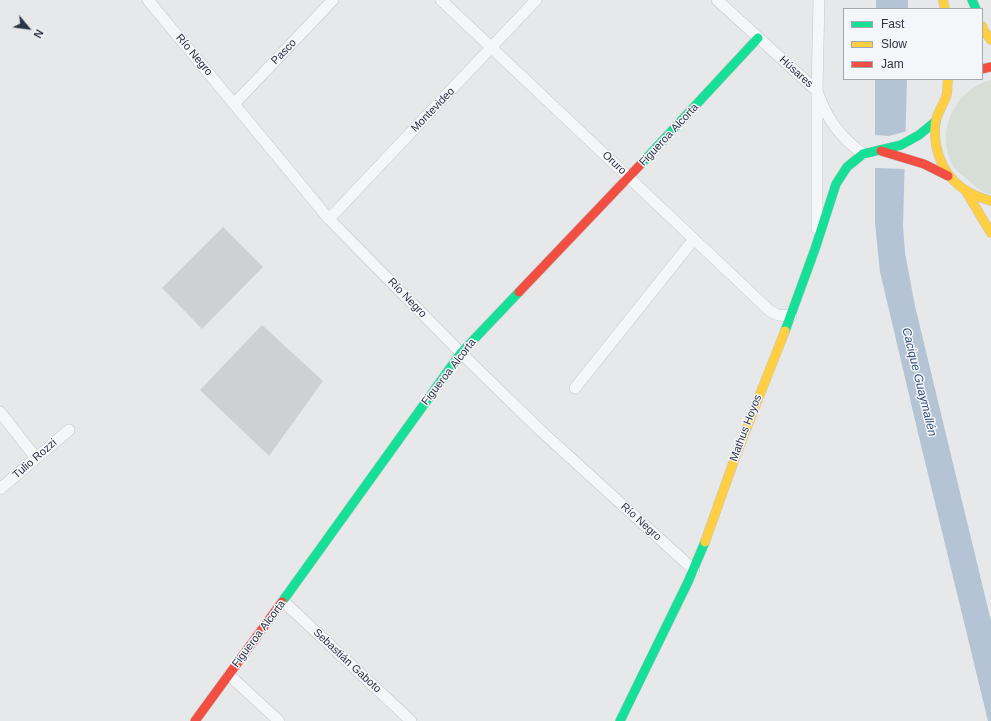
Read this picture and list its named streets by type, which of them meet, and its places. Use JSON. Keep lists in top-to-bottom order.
{
  "streets": {
    "main road": ["Figueroa Alcorta", "Mathus Hoyos"],
    "street": [
      "Pasco",
      "Río Negro",
      "Húsares",
      "Montevideo",
      "Oruro",
      "Tulio Rozzi",
      "Sebastián Gaboto"
    ]
  },
  "crossings": [
    ["Pasco", "Río Negro"],
    ["Río Negro", "Montevideo"],
    ["Río Negro", "Figueroa Alcorta"],
    ["Río Negro", "Mathus Hoyos"],
    ["Húsares", "Figueroa Alcorta"],
    ["Húsares", "Mathus Hoyos"],
    ["Montevideo", "Oruro"],
    ["Figueroa Alcorta", "Oruro"],
    ["Figueroa Alcorta", "Sebastián Gaboto"],
    ["Oruro", "Mathus Hoyos"]
  ],
  "water": ["Cacique Guaymallén"],
  "legend": ["Fast", "Slow", "Jam"],
  "north": "bottom right"
}
